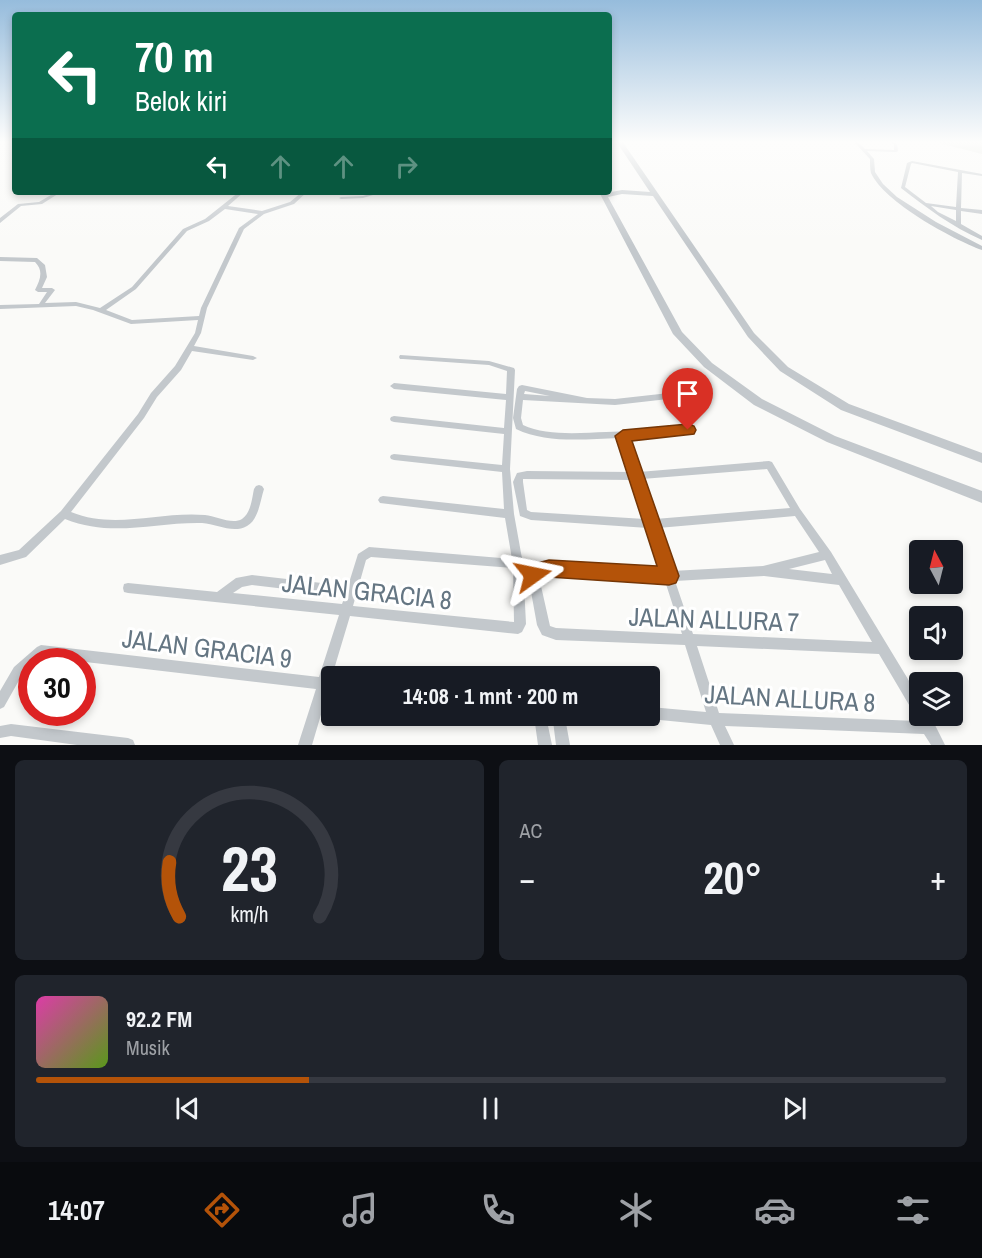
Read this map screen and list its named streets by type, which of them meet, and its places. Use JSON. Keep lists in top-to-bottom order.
{
  "streets": {
    "street": [
      "JALAN GRACIA 8",
      "JALAN ALLURA 7",
      "JALAN GRACIA 9",
      "JALAN ALLURA 8"
    ]
  },
  "north": "top",
  "page": {
    "turn": ["70 m", "Belok kiri"],
    "limit": "30",
    "trip": "14:08 · 1 mnt · 200 m",
    "tile": "AC",
    "heat": ["−", "20°", "+"],
    "song": ["92.2 FM", "Musik"],
    "tabs": "14:07",
    "gauge": ["23", "km/h"]
  }
}
